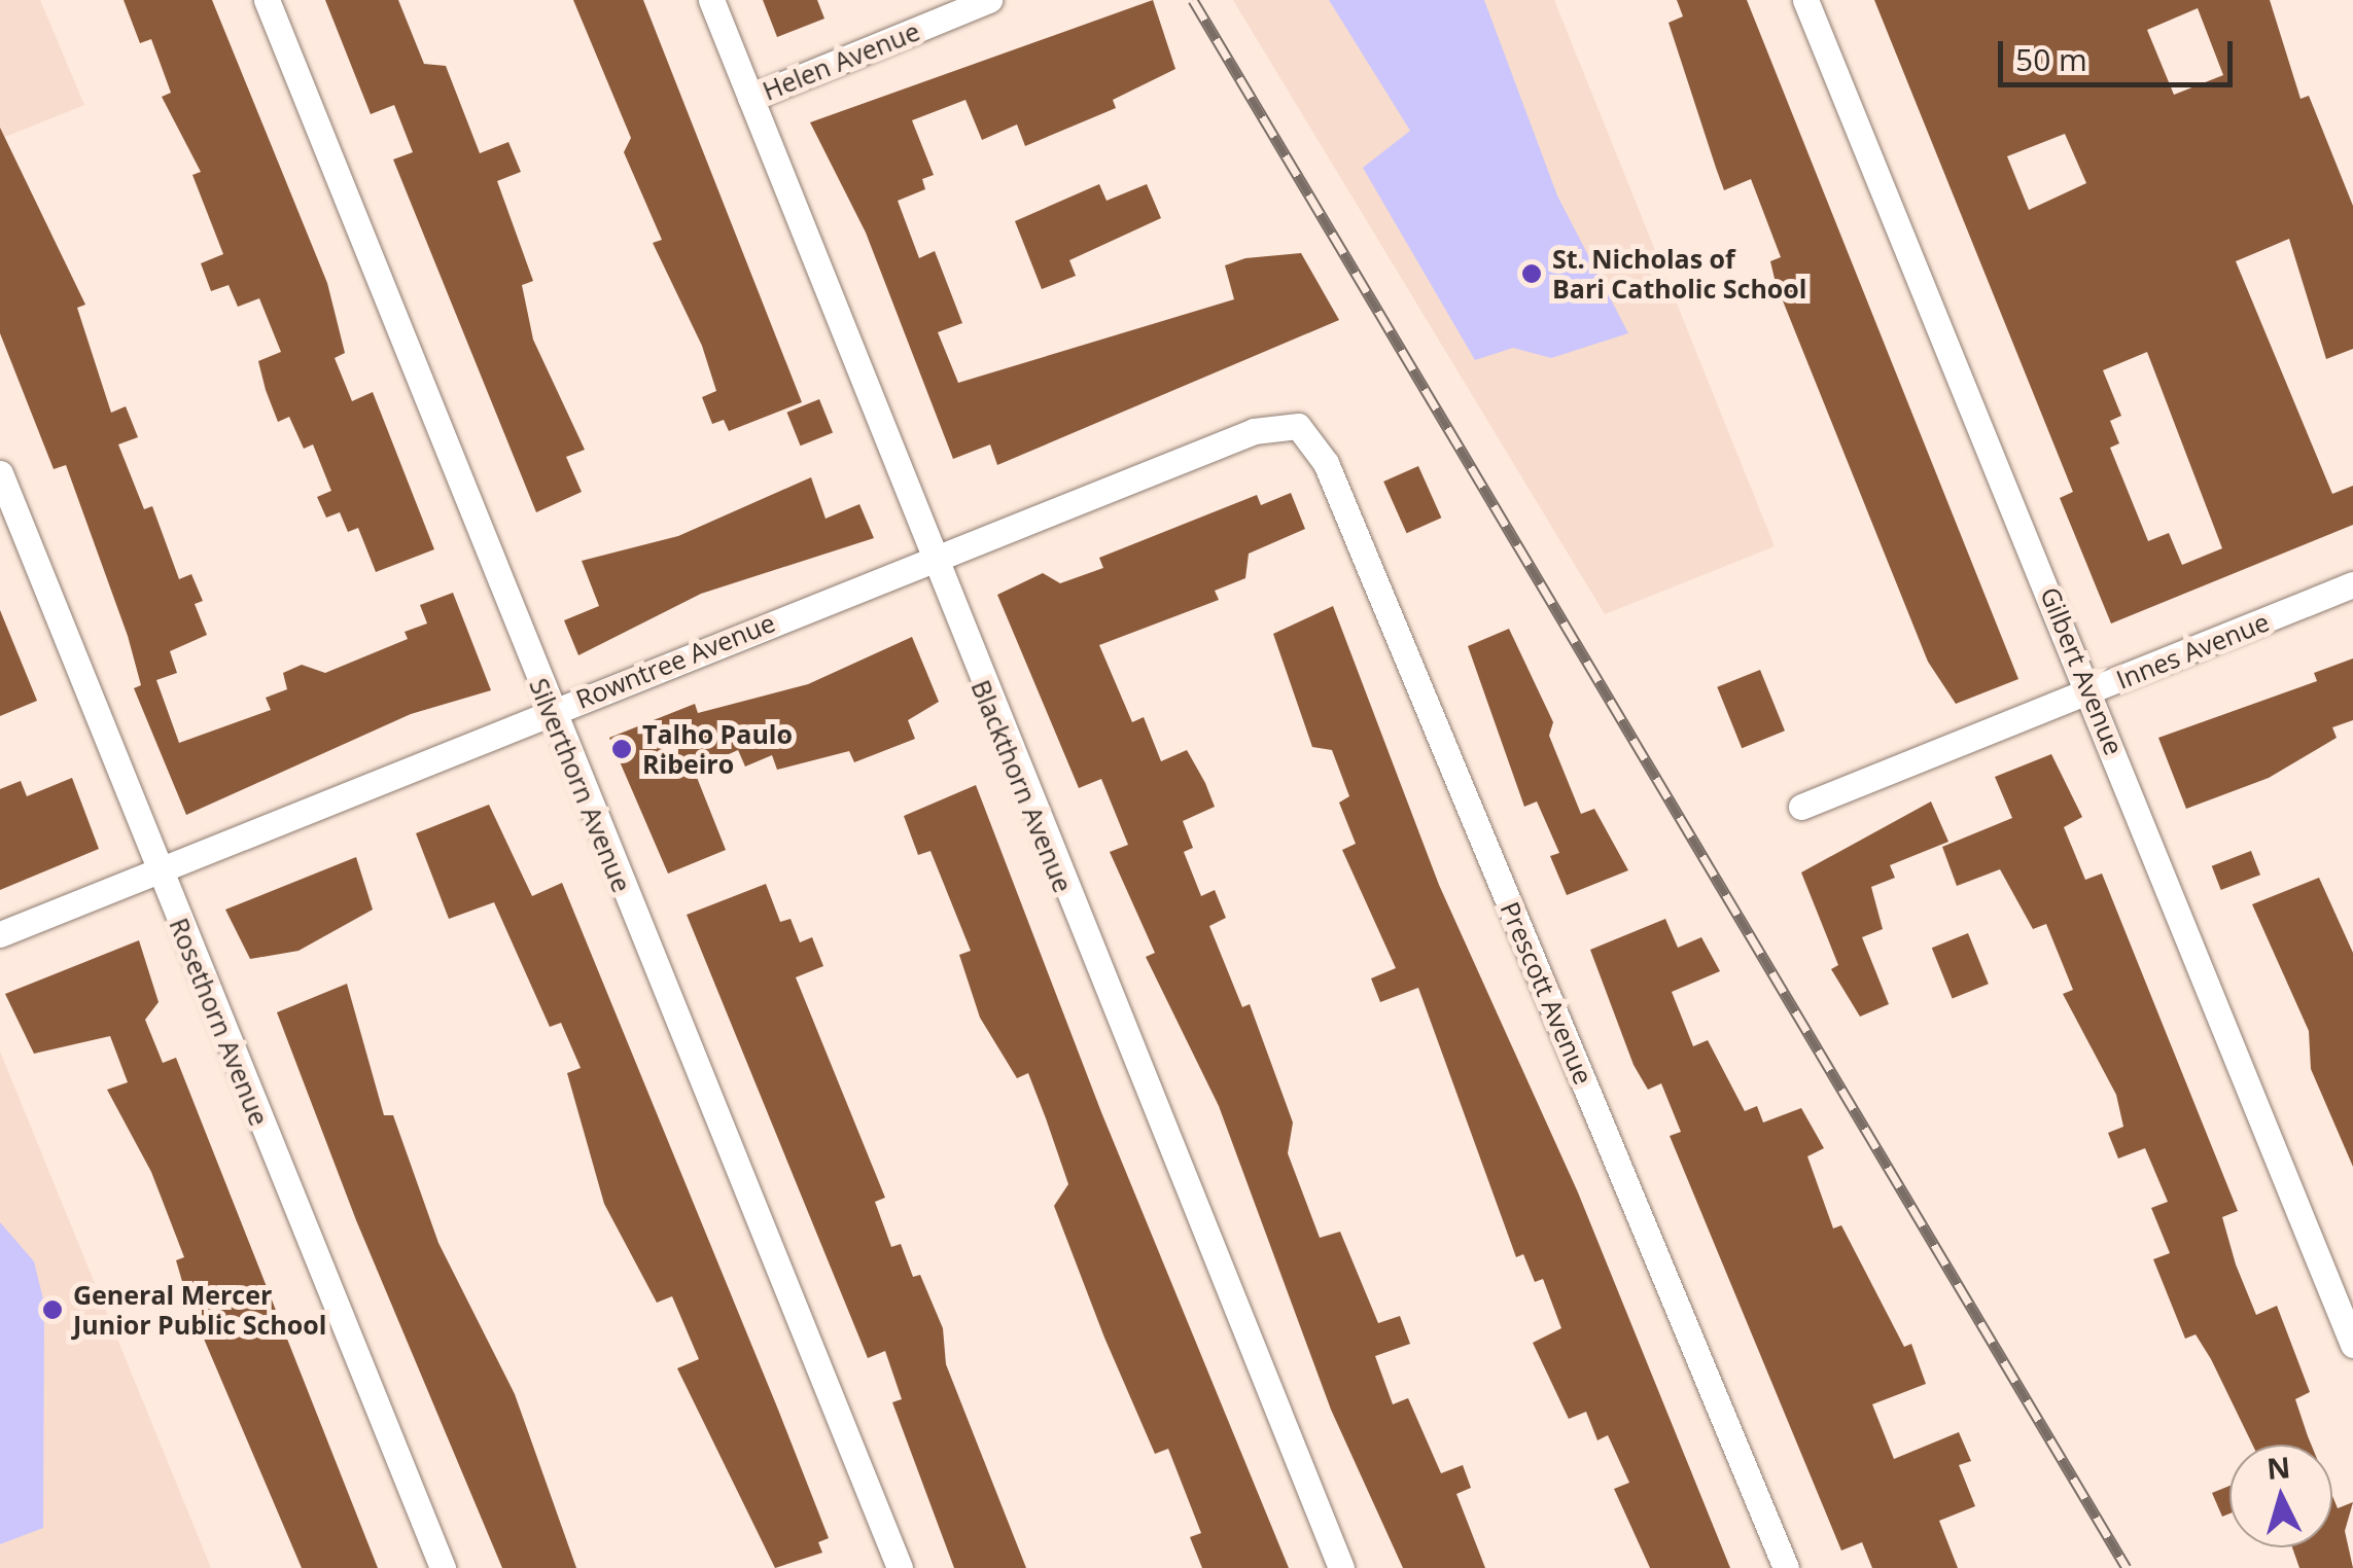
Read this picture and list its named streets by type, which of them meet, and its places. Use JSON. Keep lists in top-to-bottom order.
{
  "streets": {
    "street": [
      "Helen Avenue",
      "Innes Avenue",
      "Rowntree Avenue",
      "Gilbert Avenue",
      "Silverthorn Avenue",
      "Blackthorn Avenue",
      "Prescott Avenue",
      "Rosethorn Avenue"
    ]
  },
  "crossings": [
    ["Helen Avenue", "Blackthorn Avenue"],
    ["Innes Avenue", "Gilbert Avenue"],
    ["Rowntree Avenue", "Silverthorn Avenue"],
    ["Rowntree Avenue", "Blackthorn Avenue"],
    ["Rowntree Avenue", "Prescott Avenue"],
    ["Rowntree Avenue", "Rosethorn Avenue"]
  ],
  "places": ["St. Nicholas of Bari Catholic School", "Talho Paulo Ribeiro", "General Mercer Junior Public School"],
  "scale_bar": "50 m",
  "north": "top"
}
